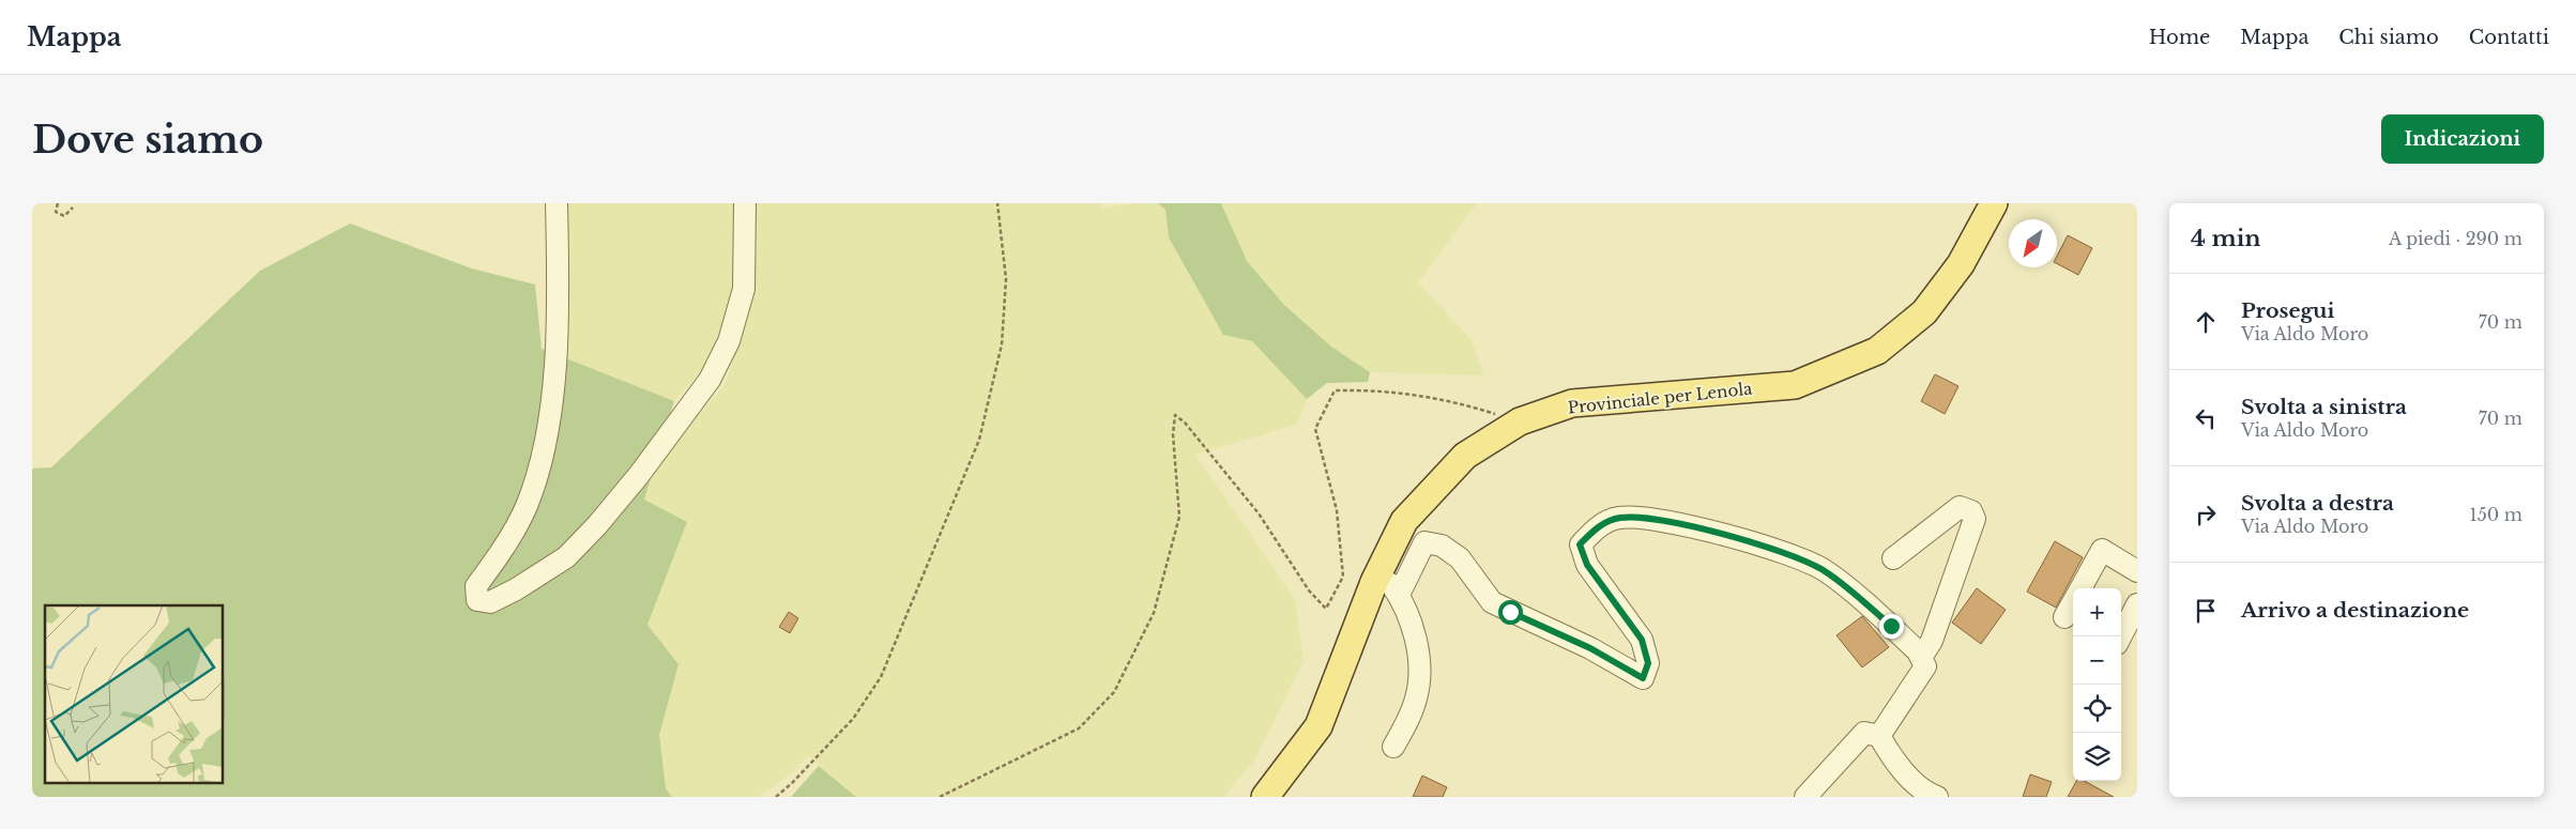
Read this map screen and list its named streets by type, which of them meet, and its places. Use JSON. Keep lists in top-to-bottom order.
{
  "streets": {
    "main road": ["Provinciale per Lenola"]
  },
  "north": "bottom left",
  "page": {
    "header": "Mappa",
    "nav": [
      "Home",
      "Mappa",
      "Chi siamo",
      "Contatti"
    ],
    "buttons": "Indicazioni",
    "title": "Dove siamo",
    "heading": ["4 min", "A piedi · 290 m"],
    "list": [
      ["Prosegui", "Via Aldo Moro", "70 m"],
      ["Svolta a sinistra", "Via Aldo Moro", "70 m"],
      ["Svolta a destra", "Via Aldo Moro", "150 m"],
      "Arrivo a destinazione"
    ],
    "map_buttons": ["+", "−"]
  }
}
